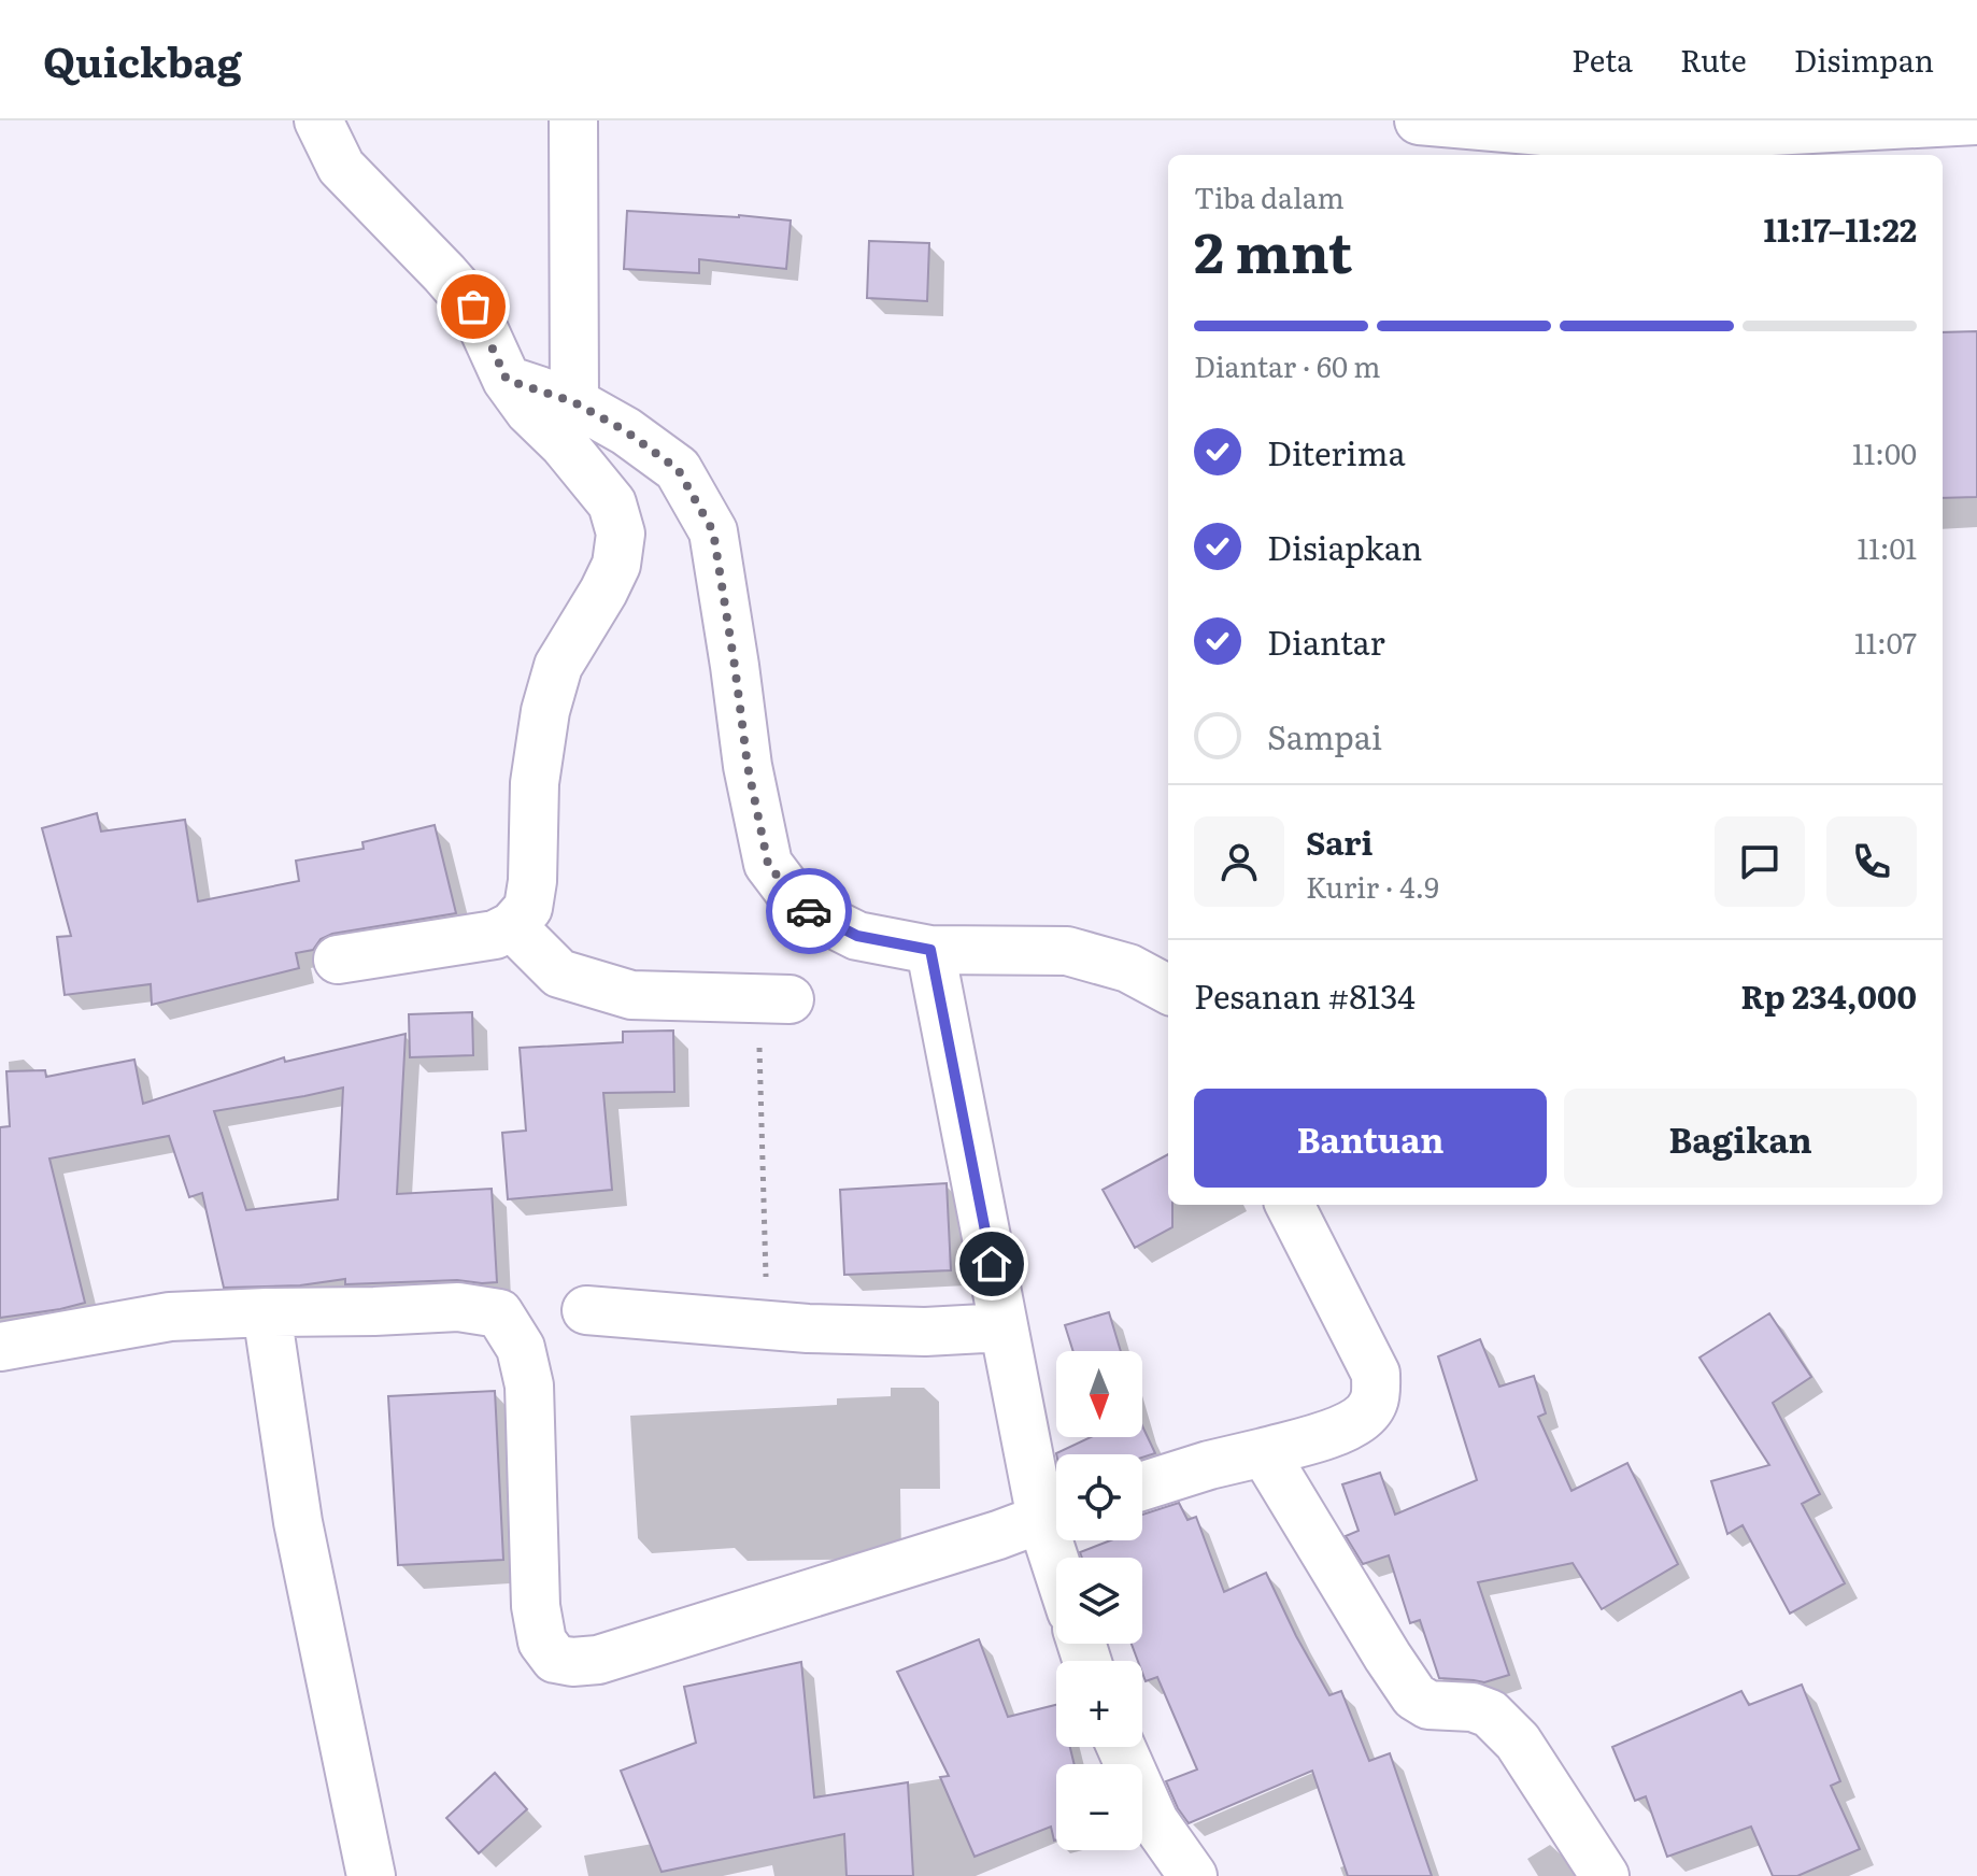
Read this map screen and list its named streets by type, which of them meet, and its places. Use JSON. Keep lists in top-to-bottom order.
{
  "north": "bottom",
  "page": {
    "header": "Quickbag",
    "nav": ["Peta", "Rute", "Disimpan"],
    "heading": ["2 mnt", "Tiba dalam", "11:17–11:22"],
    "panel": [
      "Sari",
      "Kurir · 4.9",
      "Pesanan #8134",
      "Rp 234,000"
    ],
    "bar": "Diantar · 60 m",
    "list": [
      ["Diterima", "11:00"],
      ["Disiapkan", "11:01"],
      ["Diantar", "11:07"],
      "Sampai"
    ],
    "buttons": ["Bantuan", "Bagikan"],
    "map_buttons": ["+", "−"]
  }
}
